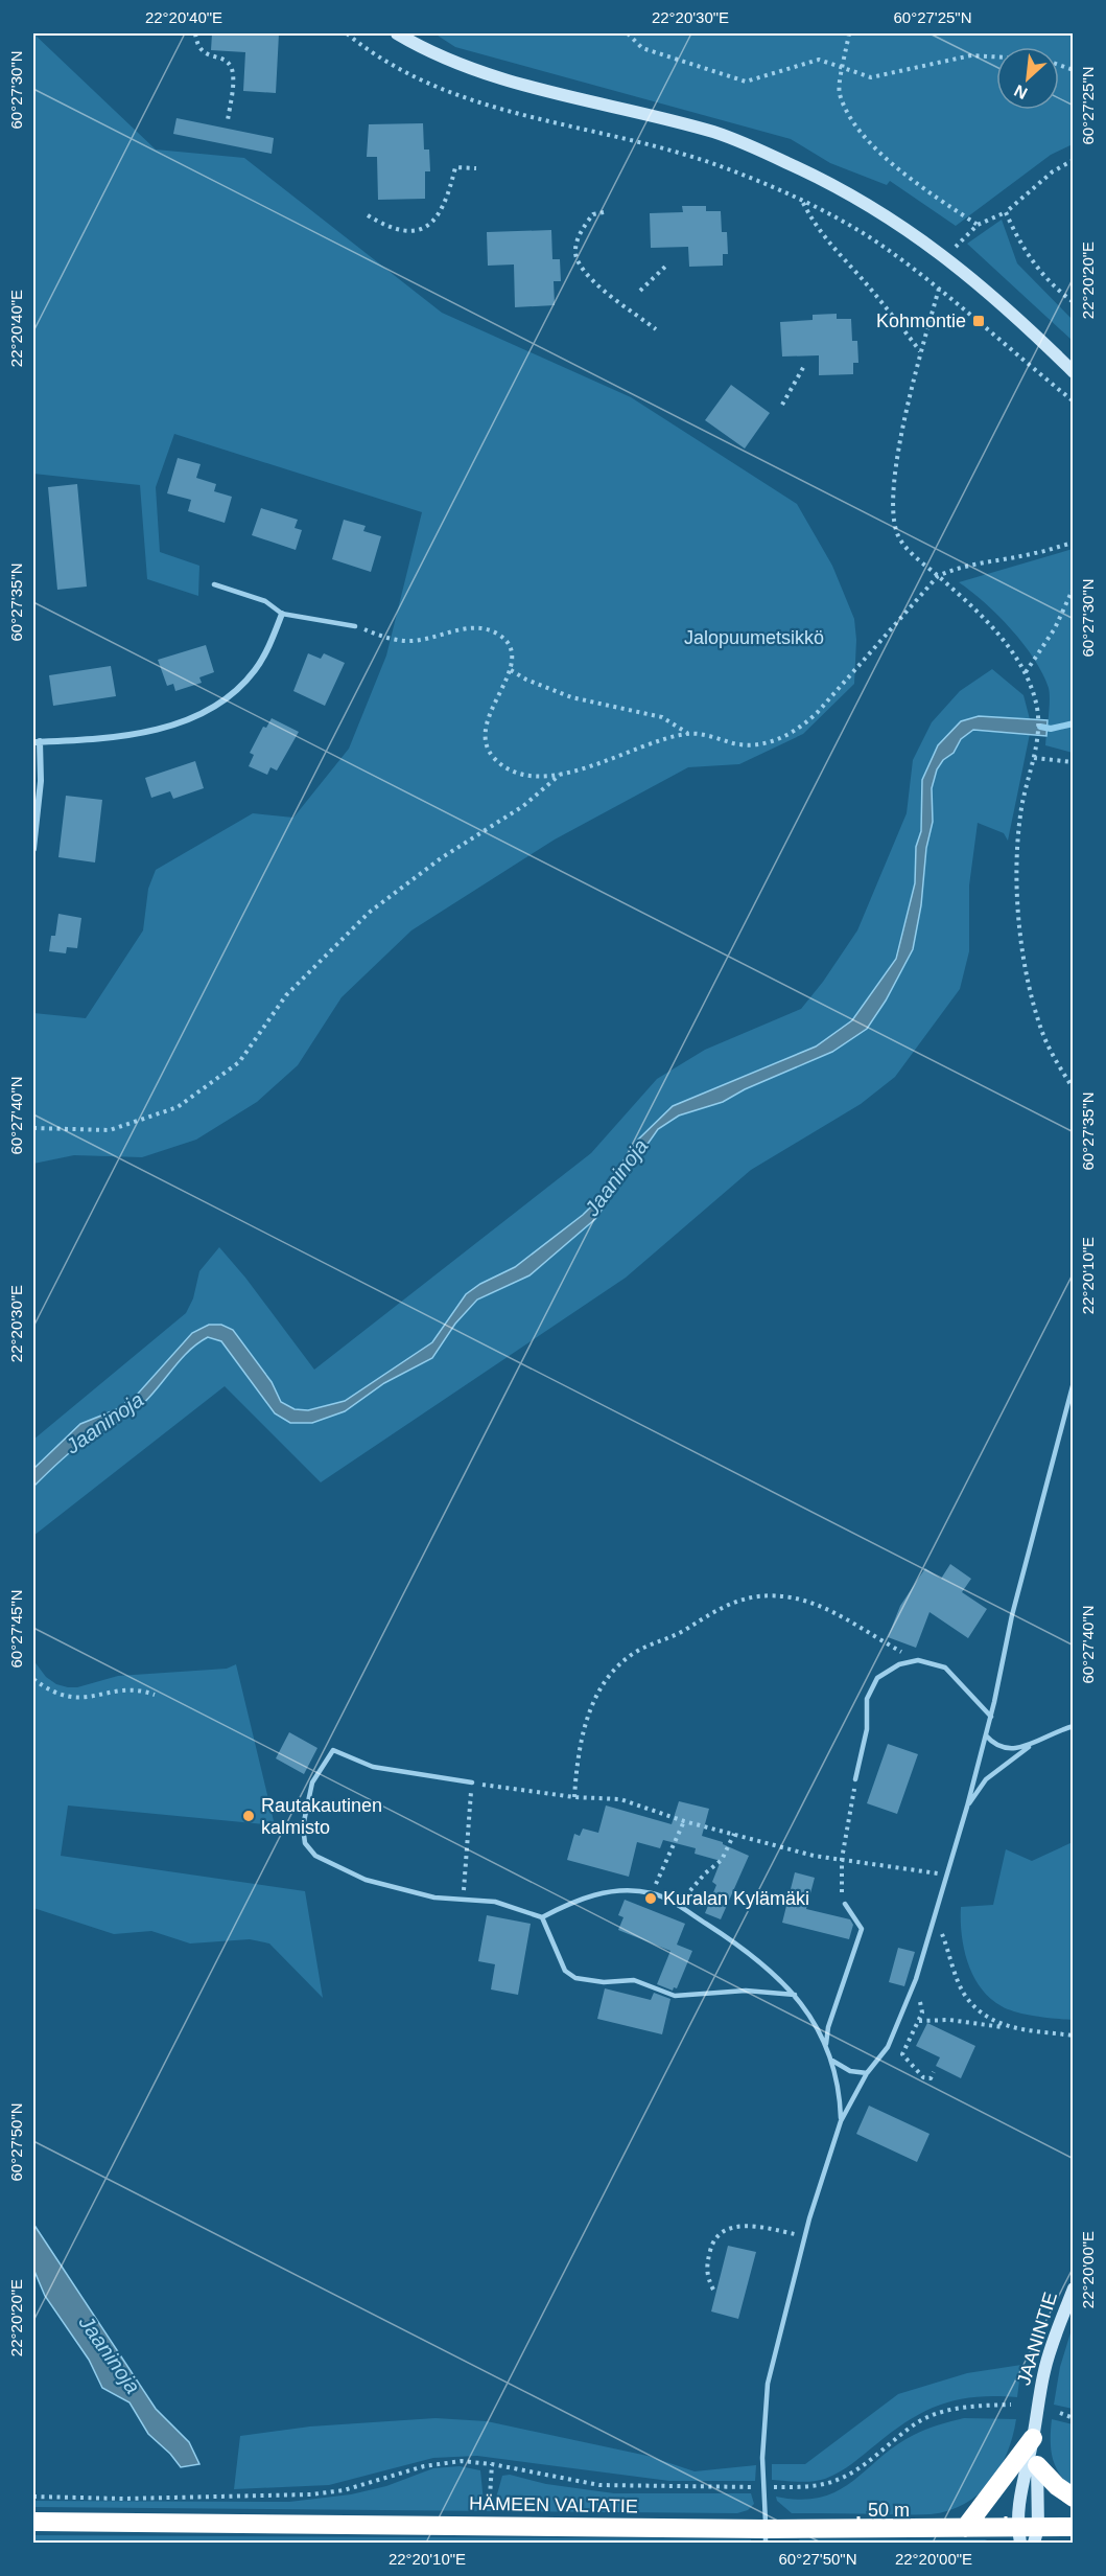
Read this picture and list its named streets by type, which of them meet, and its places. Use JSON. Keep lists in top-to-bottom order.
{
  "streets": {
    "highway": ["HÄMEEN VALTATIE"],
    "street": ["JAANINTIE"]
  },
  "crossings": [
    ["JAANINTIE", "HÄMEEN VALTATIE"]
  ],
  "water": ["Jaaninoja"],
  "parks": ["Jalopuumetsikkö"],
  "places": {
    "transit": ["Kohmontie"],
    "other": ["Rautakautinen kalmisto", "Kuralan Kylämäki"]
  },
  "scale_bar": "50 m",
  "north": "bottom left",
  "coordinates": [
    "22°20'40\"E",
    "22°20'30\"E",
    "60°27'25\"N",
    "60°27'30\"N",
    "22°20'20\"E",
    "60°27'35\"N",
    "60°27'40\"N",
    "22°20'10\"E",
    "60°27'45\"N",
    "60°27'50\"N",
    "22°20'00\"E"
  ]
}
